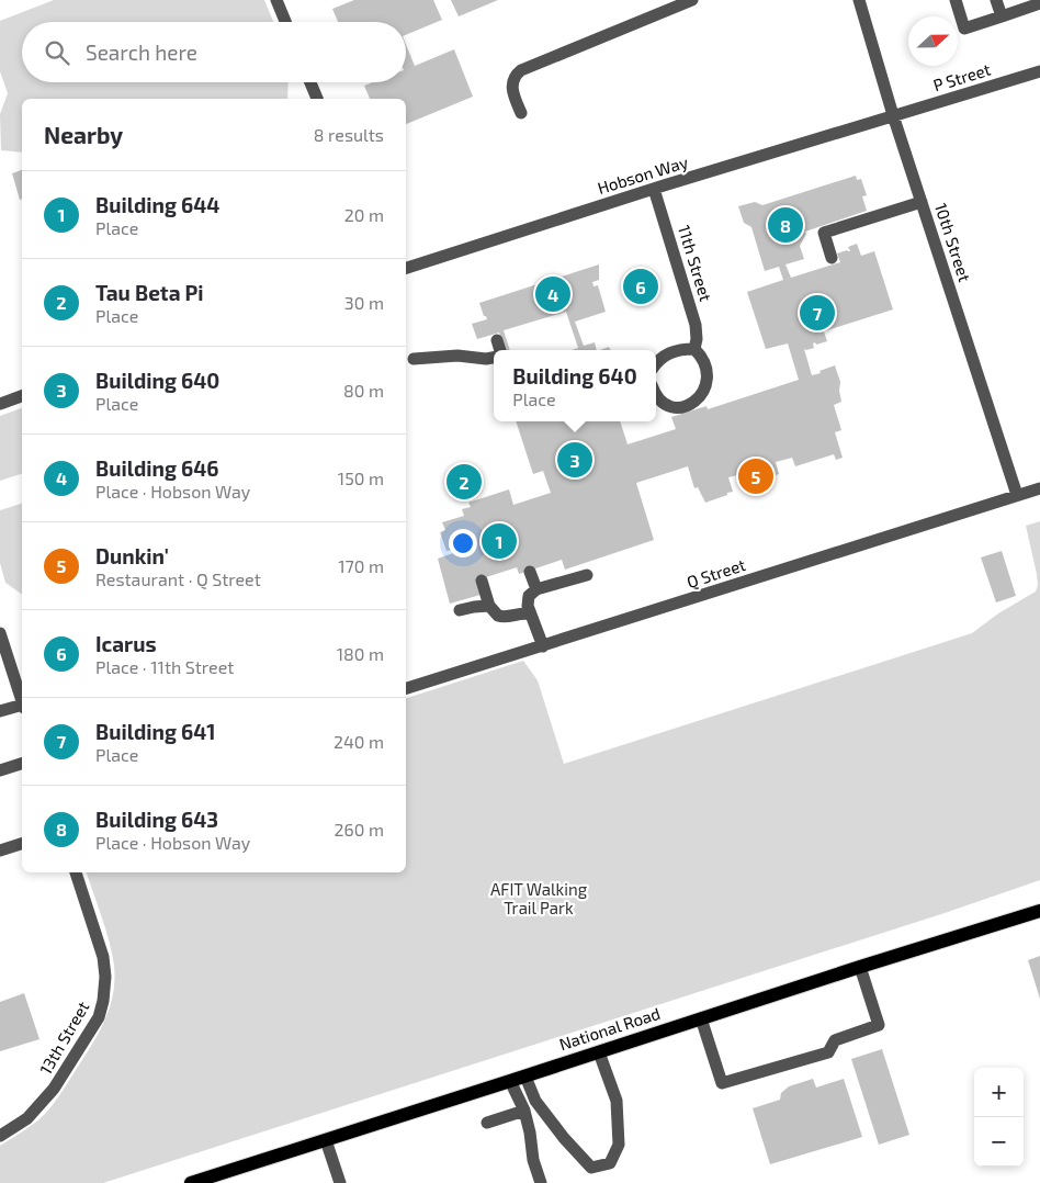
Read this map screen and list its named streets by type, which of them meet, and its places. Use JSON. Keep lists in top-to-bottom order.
{
  "streets": {
    "main road": ["National Road"],
    "street": [
      "P Street",
      "Hobson Way",
      "10th Street",
      "11th Street",
      "Q Street",
      "13th Street"
    ]
  },
  "crossings": [
    ["P Street", "Hobson Way"],
    ["P Street", "10th Street"],
    ["Hobson Way", "10th Street"],
    ["Hobson Way", "11th Street"],
    ["10th Street", "Q Street"]
  ],
  "parks": ["AFIT Walking Trail Park"],
  "north": "right",
  "page": {
    "search": "Search here",
    "heading": ["Nearby", "8 results"],
    "list": [
      {
        "mark": "1",
        "name": "Building 644",
        "note": "Place",
        "value": "20 m"
      },
      {
        "mark": "2",
        "name": "Tau Beta Pi",
        "note": "Place",
        "value": "30 m"
      },
      {
        "mark": "3",
        "name": "Building 640",
        "note": "Place",
        "value": "80 m"
      },
      {
        "mark": "4",
        "name": "Building 646",
        "note": "Place · Hobson Way",
        "value": "150 m"
      },
      {
        "mark": "5",
        "name": "Dunkin'",
        "note": "Restaurant · Q Street",
        "value": "170 m"
      },
      {
        "mark": "6",
        "name": "Icarus",
        "note": "Place · 11th Street",
        "value": "180 m"
      },
      {
        "mark": "7",
        "name": "Building 641",
        "note": "Place",
        "value": "240 m"
      },
      {
        "mark": "8",
        "name": "Building 643",
        "note": "Place · Hobson Way",
        "value": "260 m"
      }
    ],
    "pins": [
      "8",
      "6",
      "4",
      "7",
      "3",
      "5",
      "2",
      "1"
    ],
    "popup": ["Building 640", "Place"],
    "map_buttons": ["+", "−"]
  }
}
